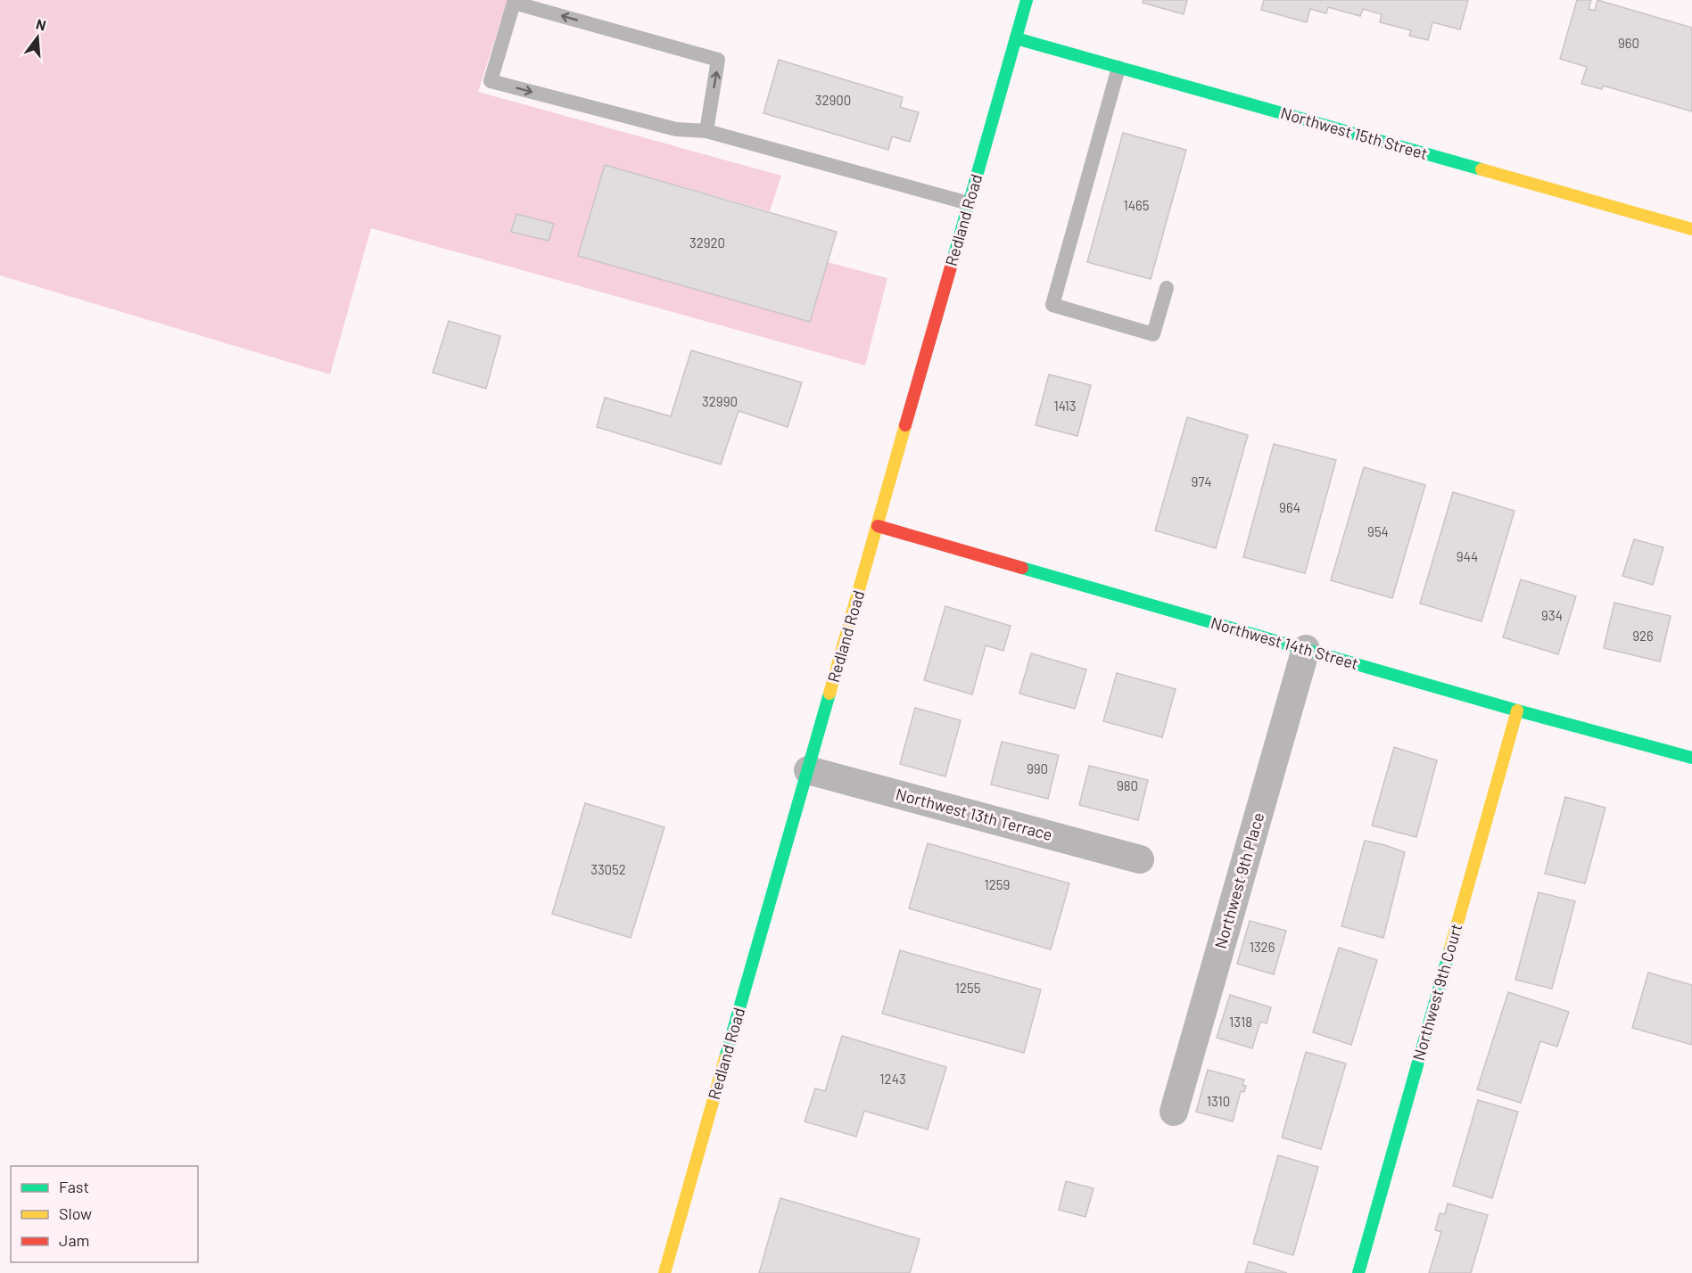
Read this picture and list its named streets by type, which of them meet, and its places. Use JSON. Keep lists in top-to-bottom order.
{
  "streets": {
    "street": [
      "Northwest 15th Street",
      "Redland Road",
      "Northwest 14th Street",
      "Northwest 13th Terrace",
      "Northwest 9th Place",
      "Northwest 9th Court"
    ]
  },
  "crossings": [
    ["Northwest 15th Street", "Redland Road"],
    ["Redland Road", "Northwest 14th Street"],
    ["Redland Road", "Northwest 13th Terrace"],
    ["Northwest 14th Street", "Northwest 9th Place"],
    ["Northwest 14th Street", "Northwest 9th Court"]
  ],
  "house_numbers": [
    "960",
    "32900",
    "1465",
    "32920",
    "32990",
    "1413",
    "974",
    "964",
    "954",
    "944",
    "934",
    "926",
    "990",
    "980",
    "33052",
    "1259",
    "1326",
    "1255",
    "1318",
    "1243",
    "1310"
  ],
  "legend": ["Fast", "Slow", "Jam"],
  "north": "top"
}
